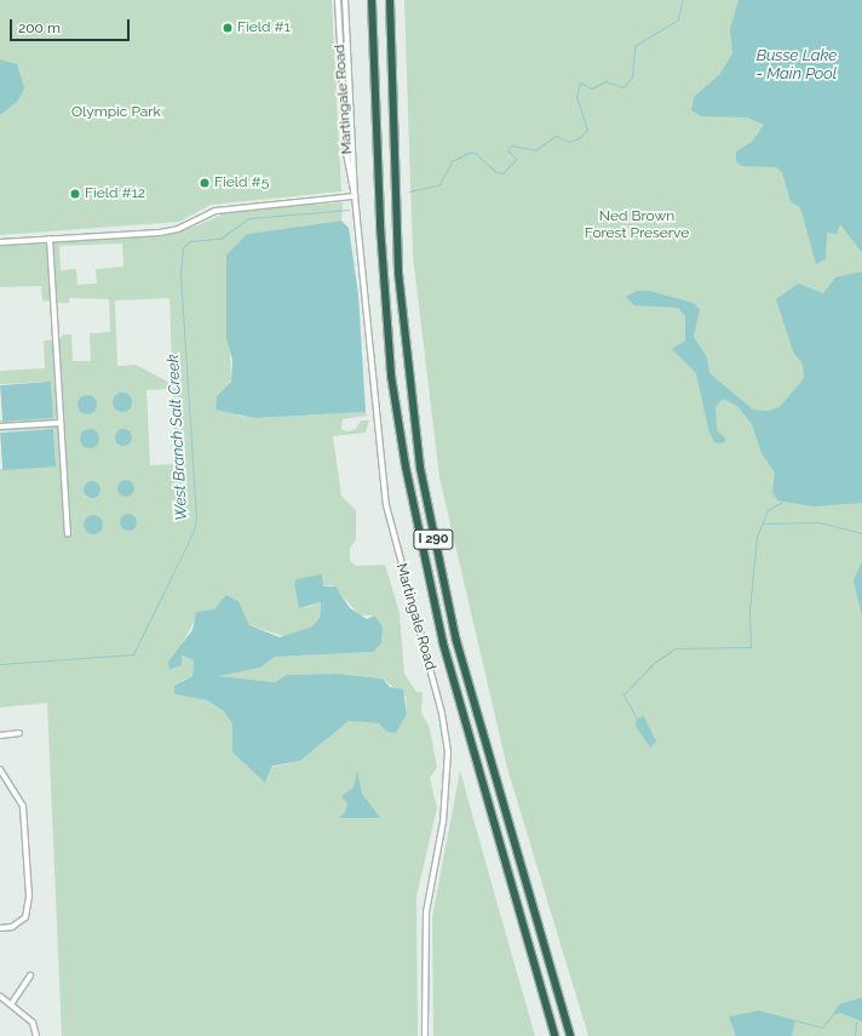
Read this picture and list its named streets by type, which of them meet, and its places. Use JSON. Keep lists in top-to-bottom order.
{
  "streets": {
    "highway": ["I 290"],
    "street": ["Martingale Road"]
  },
  "water": ["Busse Lake - Main Pool", "West Branch Salt Creek"],
  "parks": ["Olympic Park", "Ned Brown Forest Preserve"],
  "places": ["Field #1", "Field #5", "Field #12"],
  "scale_bar": "200 m"
}
